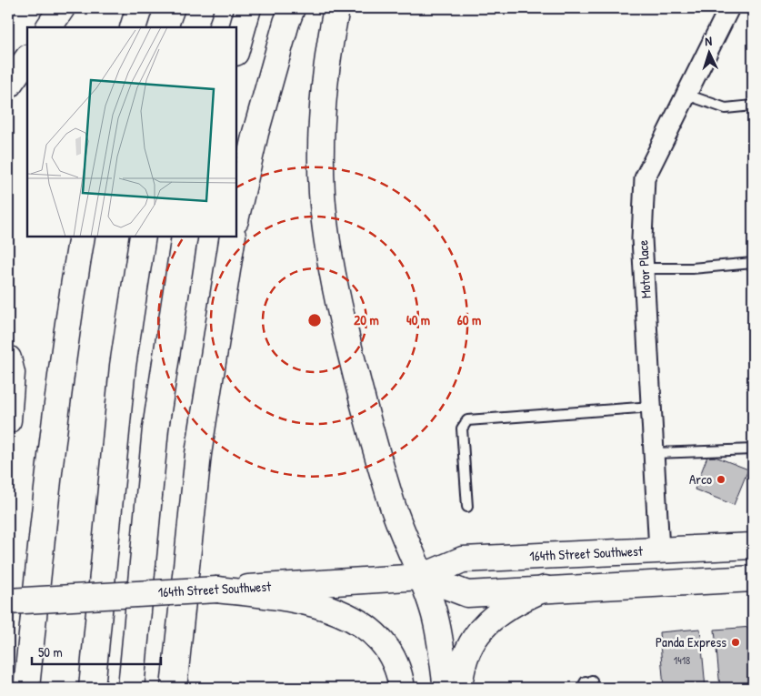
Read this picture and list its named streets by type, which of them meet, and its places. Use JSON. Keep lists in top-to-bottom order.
{
  "streets": {
    "main road": ["164th Street Southwest"],
    "street": ["Motor Place"]
  },
  "crossings": [
    ["Motor Place", "164th Street Southwest"]
  ],
  "places": ["Arco", "Panda Express"],
  "house_numbers": ["1418"],
  "scale_bar": "50 m",
  "north": "top",
  "rings": ["20 m", "40 m", "60 m"]
}
